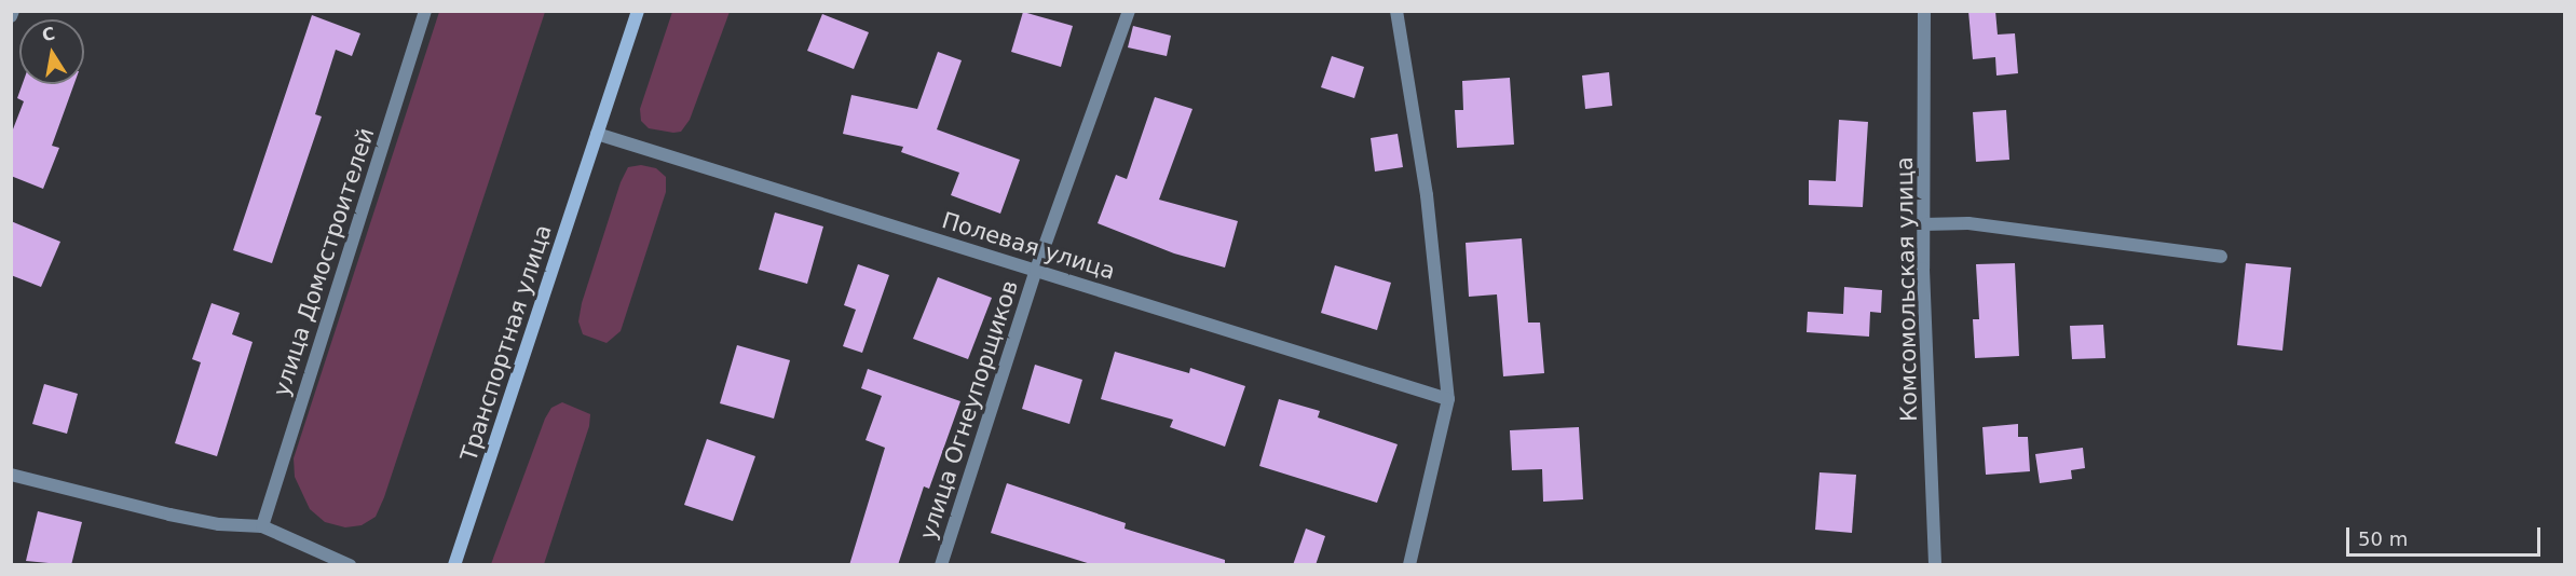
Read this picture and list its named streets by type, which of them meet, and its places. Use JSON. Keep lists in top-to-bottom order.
{
  "streets": {
    "main road": ["Транспортная улица"],
    "street": [
      "Полевая улица",
      "улица Домостроителей",
      "Комсомольская улица",
      "улица Огнеупорщиков"
    ]
  },
  "crossings": [
    ["Полевая улица", "Транспортная улица"],
    ["Полевая улица", "улица Огнеупорщиков"]
  ],
  "scale_bar": "50 m",
  "north": "top"
}
